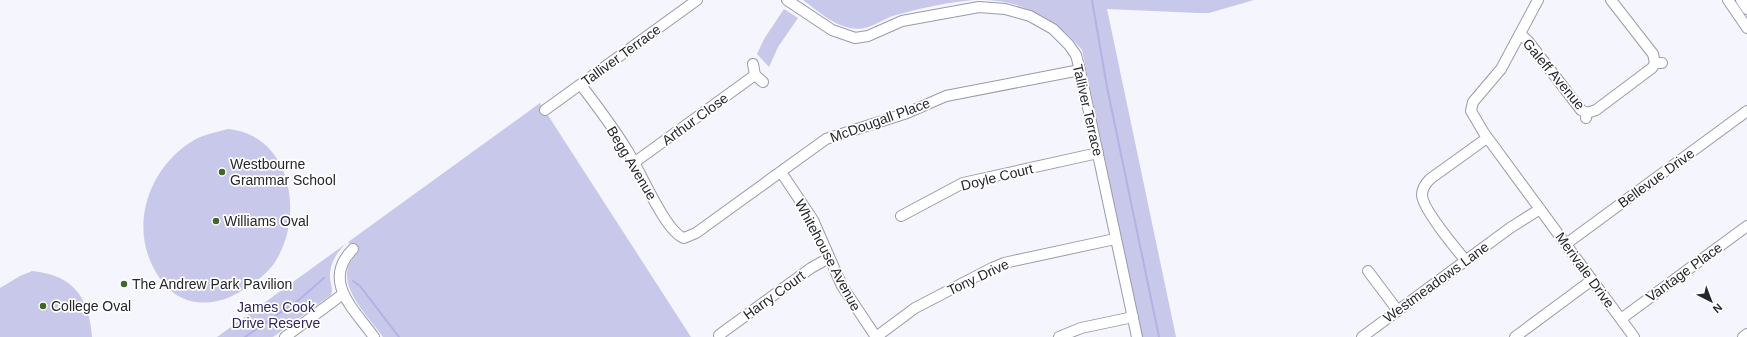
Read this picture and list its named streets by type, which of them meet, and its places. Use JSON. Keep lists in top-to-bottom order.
{
  "streets": {
    "street": [
      "Talliver Terrace",
      "Galeff Avenue",
      "Arthur Close",
      "McDougall Place",
      "Begg Avenue",
      "Doyle Court",
      "Bellevue Drive",
      "Whitehouse Avenue",
      "Merivale Drive",
      "Vantage Place",
      "Tony Drive",
      "Westmeadows Lane",
      "Harry Court"
    ]
  },
  "crossings": [
    ["Talliver Terrace", "McDougall Place"],
    ["Talliver Terrace", "Begg Avenue"],
    ["Talliver Terrace", "Doyle Court"],
    ["Talliver Terrace", "Tony Drive"],
    ["Galeff Avenue", "Merivale Drive"],
    ["Arthur Close", "Begg Avenue"],
    ["McDougall Place", "Begg Avenue"],
    ["McDougall Place", "Whitehouse Avenue"],
    ["Bellevue Drive", "Merivale Drive"],
    ["Whitehouse Avenue", "Tony Drive"],
    ["Whitehouse Avenue", "Harry Court"],
    ["Merivale Drive", "Vantage Place"],
    ["Merivale Drive", "Westmeadows Lane"]
  ],
  "parks": ["James Cook Drive Reserve"],
  "places": [
    "Westbourne Grammar School",
    "Williams Oval",
    "The Andrew Park Pavilion",
    "College Oval"
  ],
  "north": "bottom right"
}
